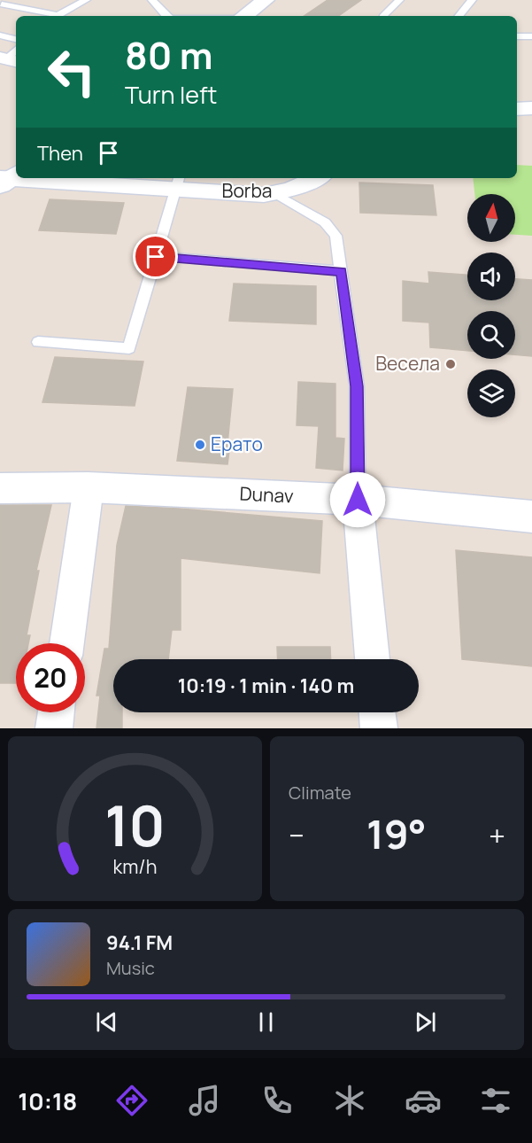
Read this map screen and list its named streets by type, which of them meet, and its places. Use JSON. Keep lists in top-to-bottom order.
{
  "streets": {
    "street": ["Borba", "Dunav"]
  },
  "places": ["Весела", "Ерато"],
  "north": "top",
  "page": {
    "turn": ["80 m", "Turn left"],
    "then": "Then",
    "limit": "20",
    "trip": "10:19 · 1 min · 140 m",
    "tile": "Climate",
    "heat": ["−", "19°", "+"],
    "song": ["94.1 FM", "Music"],
    "tabs": "10:18",
    "gauge": ["10", "km/h"]
  }
}
